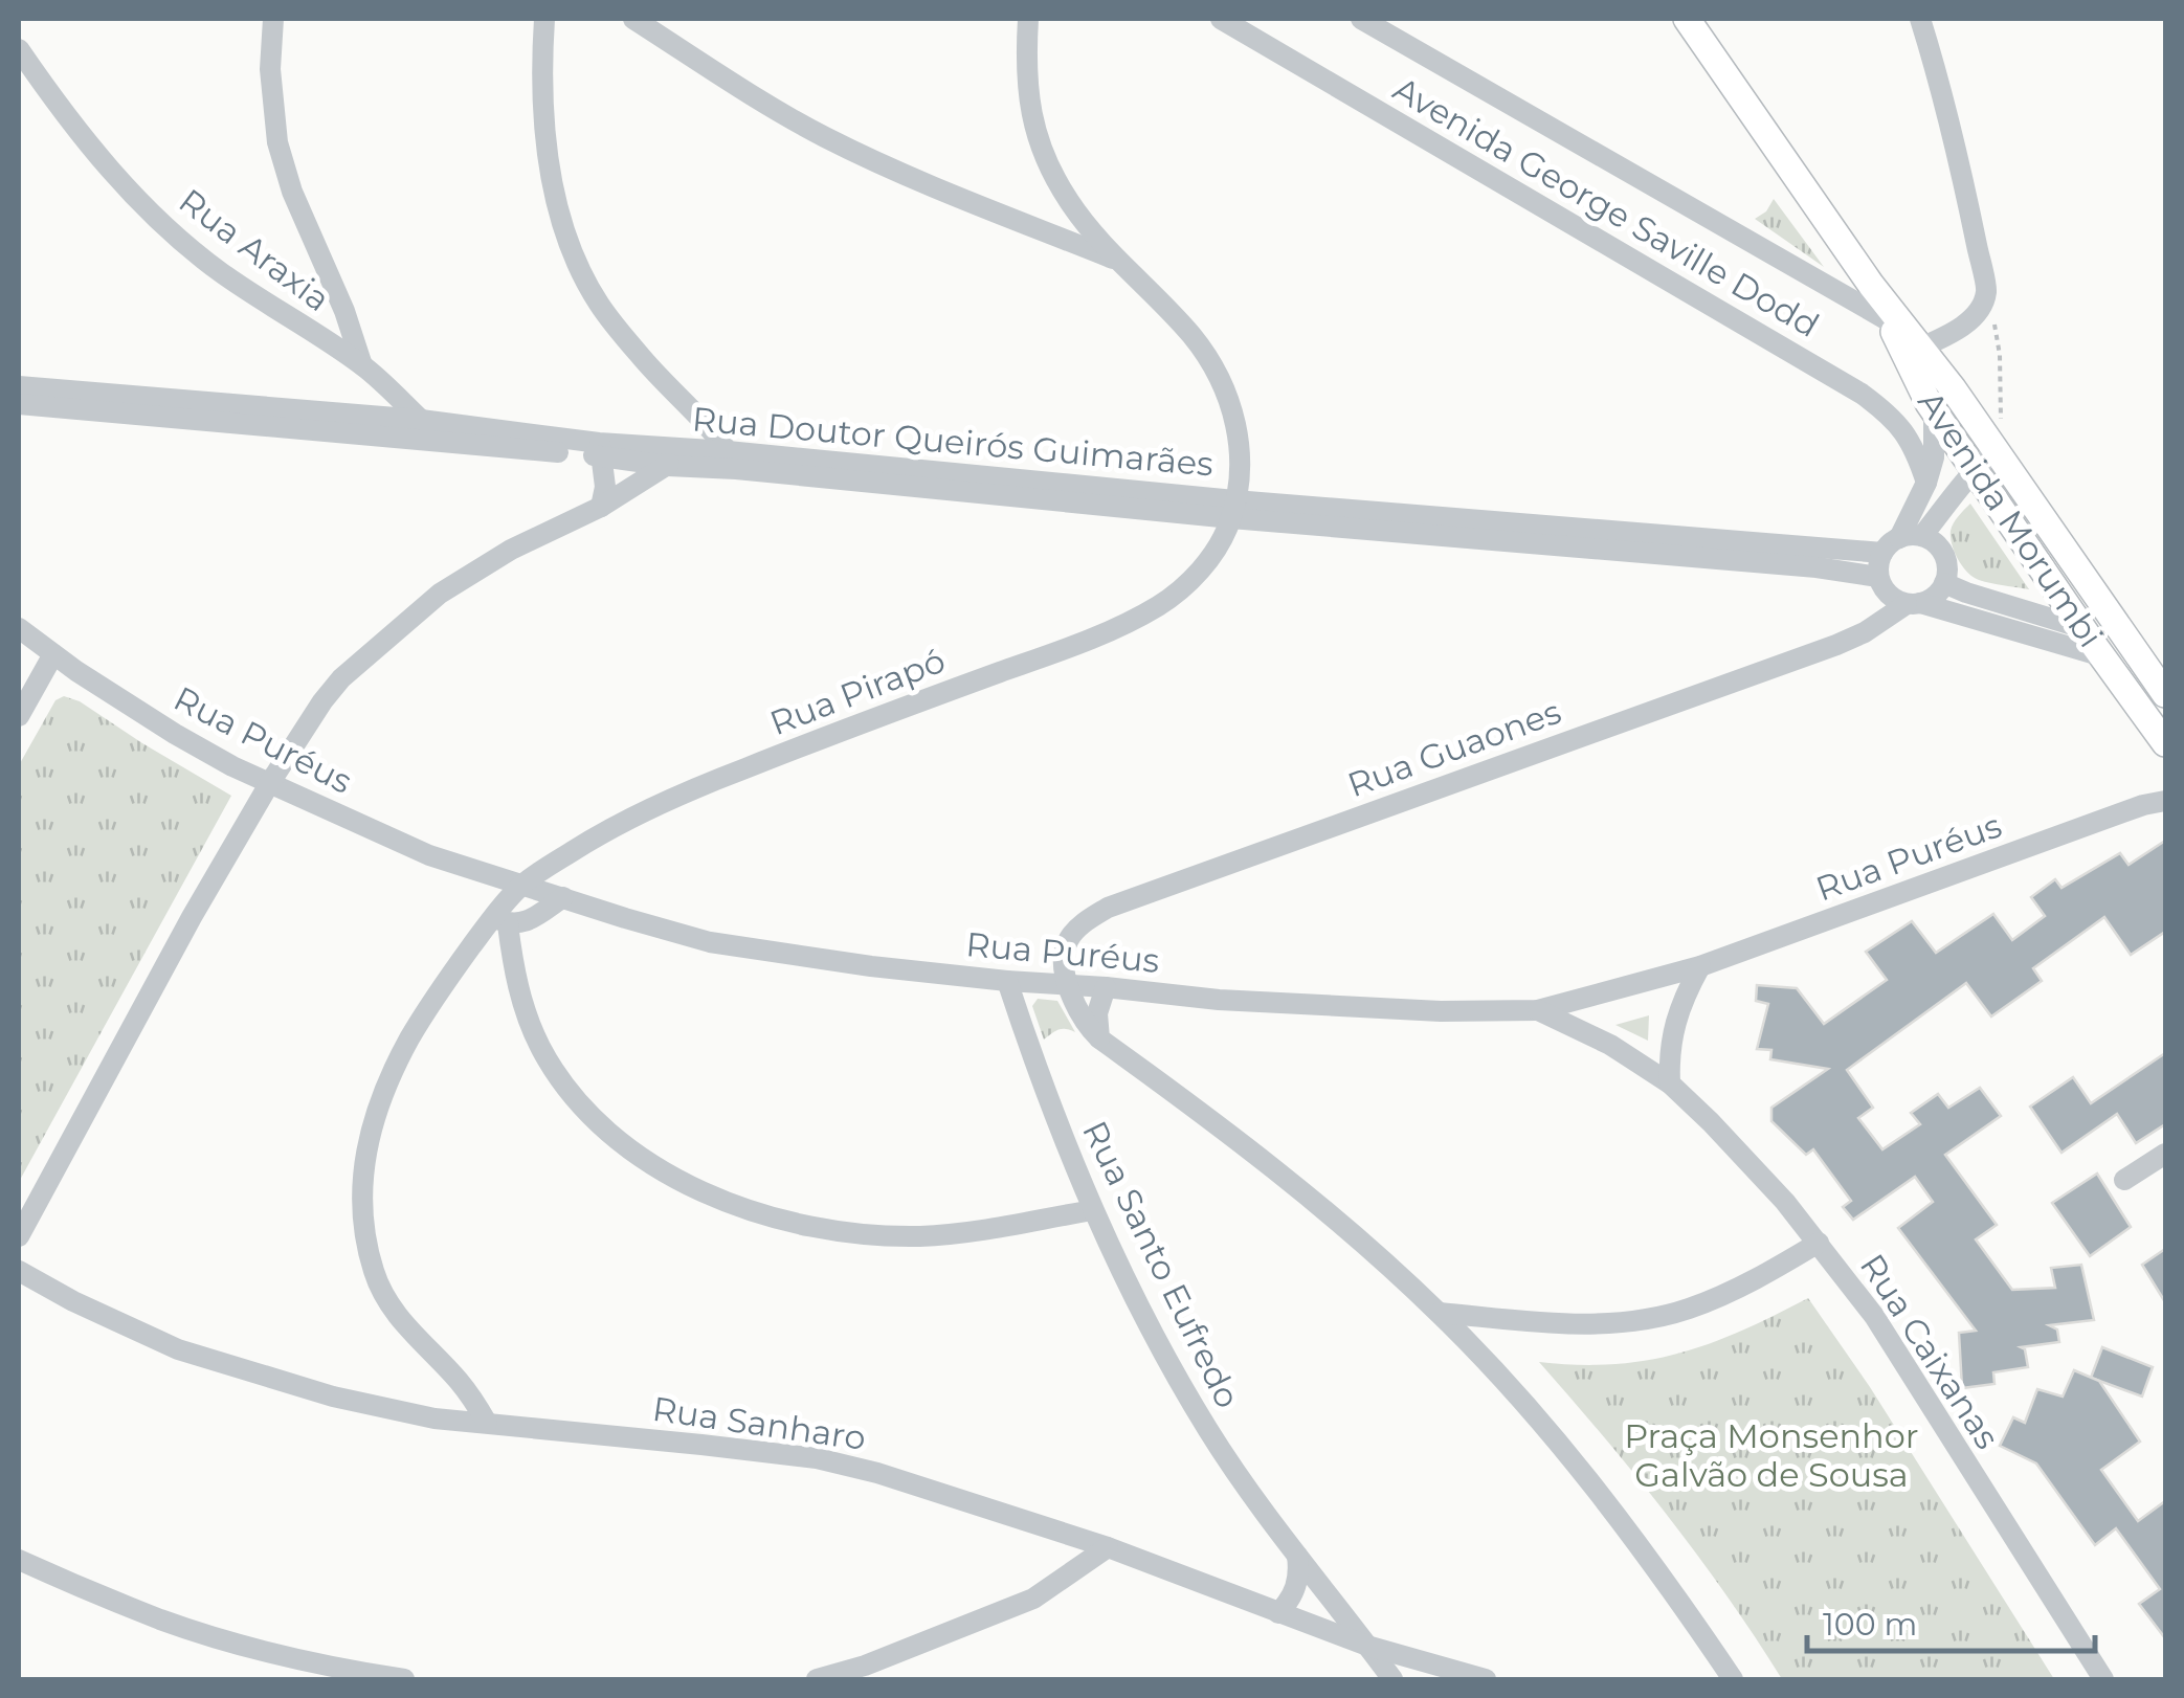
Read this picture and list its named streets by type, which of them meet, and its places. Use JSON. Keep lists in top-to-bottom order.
{
  "streets": {
    "main road": ["Avenida Morumbi"],
    "street": [
      "Avenida George Saville Dodd",
      "Rua Araxia",
      "Rua Doutor Queirós Guimarães",
      "Rua Pirapó",
      "Rua Puréus",
      "Rua Guaones",
      "Rua Santo Eufredo",
      "Rua Caixanas",
      "Rua Sanharo"
    ]
  },
  "crossings": [
    ["Avenida George Saville Dodd", "Avenida Morumbi"],
    ["Rua Araxia", "Rua Doutor Queirós Guimarães"],
    ["Rua Doutor Queirós Guimarães", "Rua Pirapó"],
    ["Rua Doutor Queirós Guimarães", "Rua Guaones"],
    ["Rua Pirapó", "Rua Puréus"],
    ["Rua Pirapó", "Rua Sanharo"],
    ["Rua Puréus", "Rua Guaones"],
    ["Rua Puréus", "Rua Santo Eufredo"],
    ["Rua Puréus", "Rua Caixanas"],
    ["Rua Santo Eufredo", "Rua Sanharo"]
  ],
  "parks": ["Praça Monsenhor Galvão de Sousa"],
  "scale_bar": "100 m"
}
